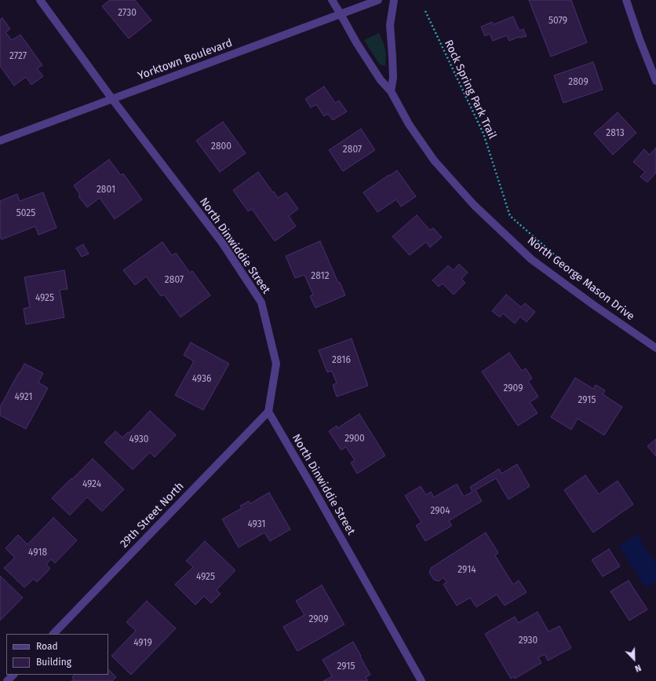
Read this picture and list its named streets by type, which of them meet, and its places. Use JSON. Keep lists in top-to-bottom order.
{
  "streets": {
    "street": [
      "Yorktown Boulevard",
      "North Dinwiddie Street",
      "North George Mason Drive",
      "29th Street North"
    ],
    "path": ["Rock Spring Park Trail"]
  },
  "crossings": [
    ["Yorktown Boulevard", "North Dinwiddie Street"],
    ["Yorktown Boulevard", "North George Mason Drive"],
    ["North Dinwiddie Street", "29th Street North"]
  ],
  "house_numbers": [
    "2730",
    "5079",
    "2727",
    "2809",
    "2813",
    "2800",
    "2807",
    "2801",
    "5025",
    "2812",
    "2807",
    "4925",
    "2816",
    "4936",
    "2909",
    "4921",
    "2915",
    "2900",
    "4930",
    "4924",
    "2904",
    "4931",
    "4918",
    "2914",
    "4925",
    "2909",
    "2930",
    "4919",
    "2915"
  ],
  "legend": ["Road", "Building"],
  "north": "bottom right"
}
